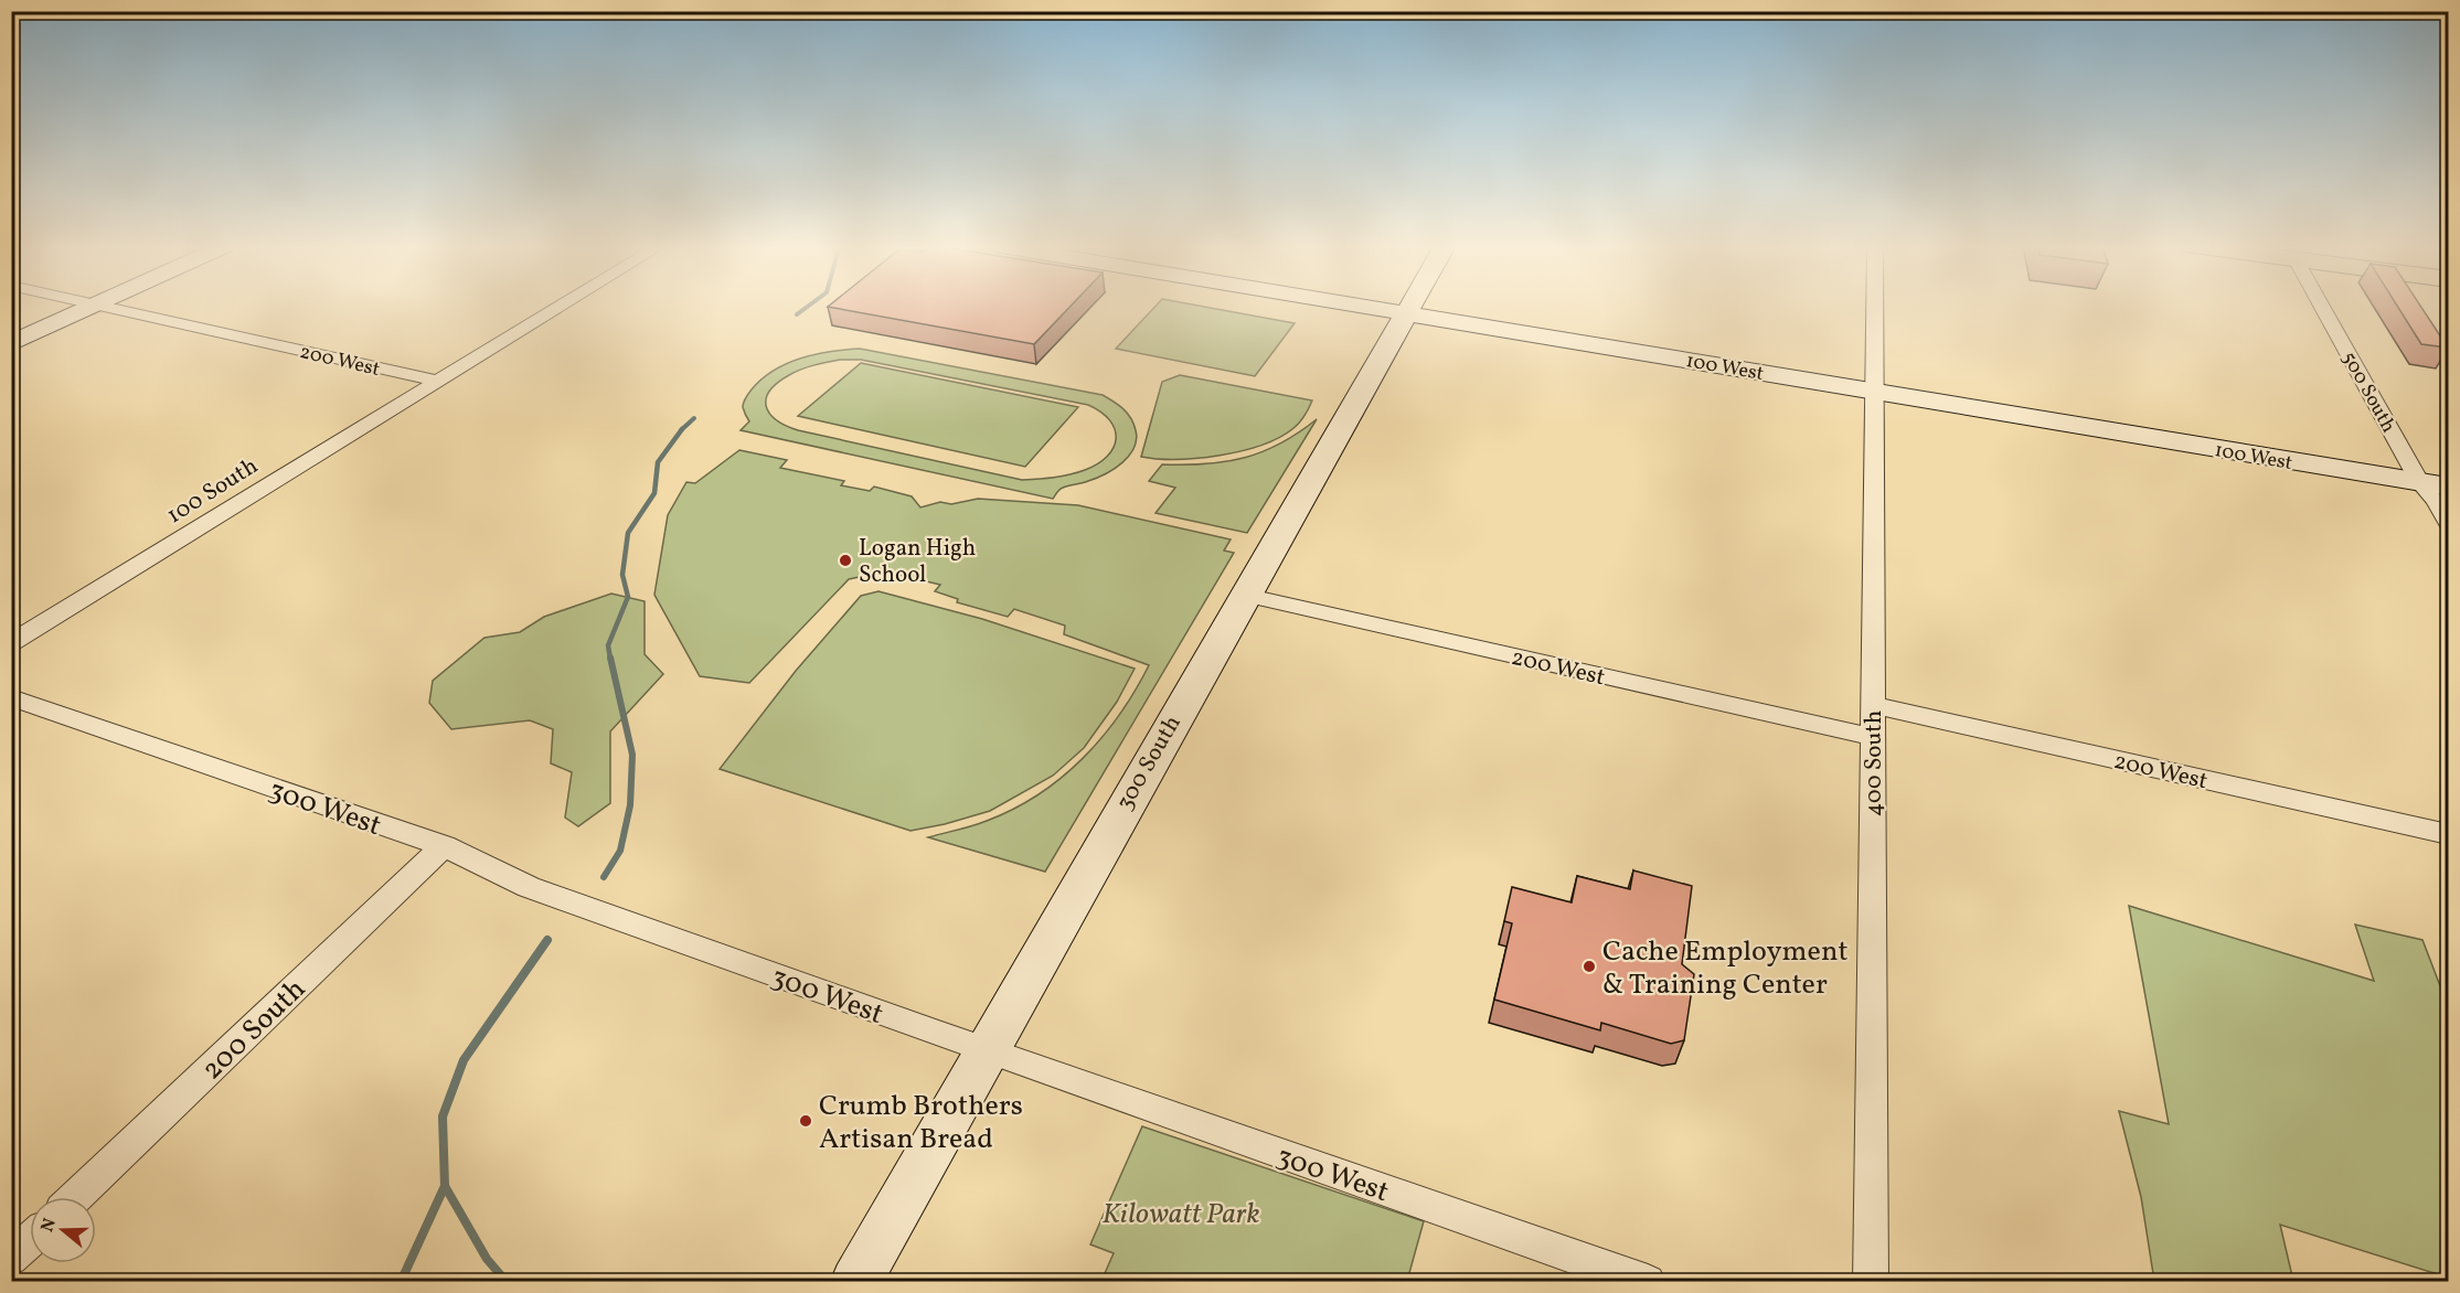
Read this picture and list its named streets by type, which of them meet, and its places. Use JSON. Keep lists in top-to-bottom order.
{
  "streets": {
    "street": [
      "200 West",
      "100 West",
      "500 South",
      "100 South",
      "300 South",
      "400 South",
      "300 West",
      "200 South"
    ]
  },
  "crossings": [
    ["200 West", "100 South"],
    ["200 West", "300 South"],
    ["200 West", "400 South"],
    ["100 West", "500 South"],
    ["100 West", "300 South"],
    ["100 West", "400 South"],
    ["300 South", "300 West"],
    ["300 West", "200 South"]
  ],
  "parks": ["Kilowatt Park"],
  "places": ["Logan High School", "Cache Employment & Training Center", "Crumb Brothers Artisan Bread"],
  "north": "left"
}
